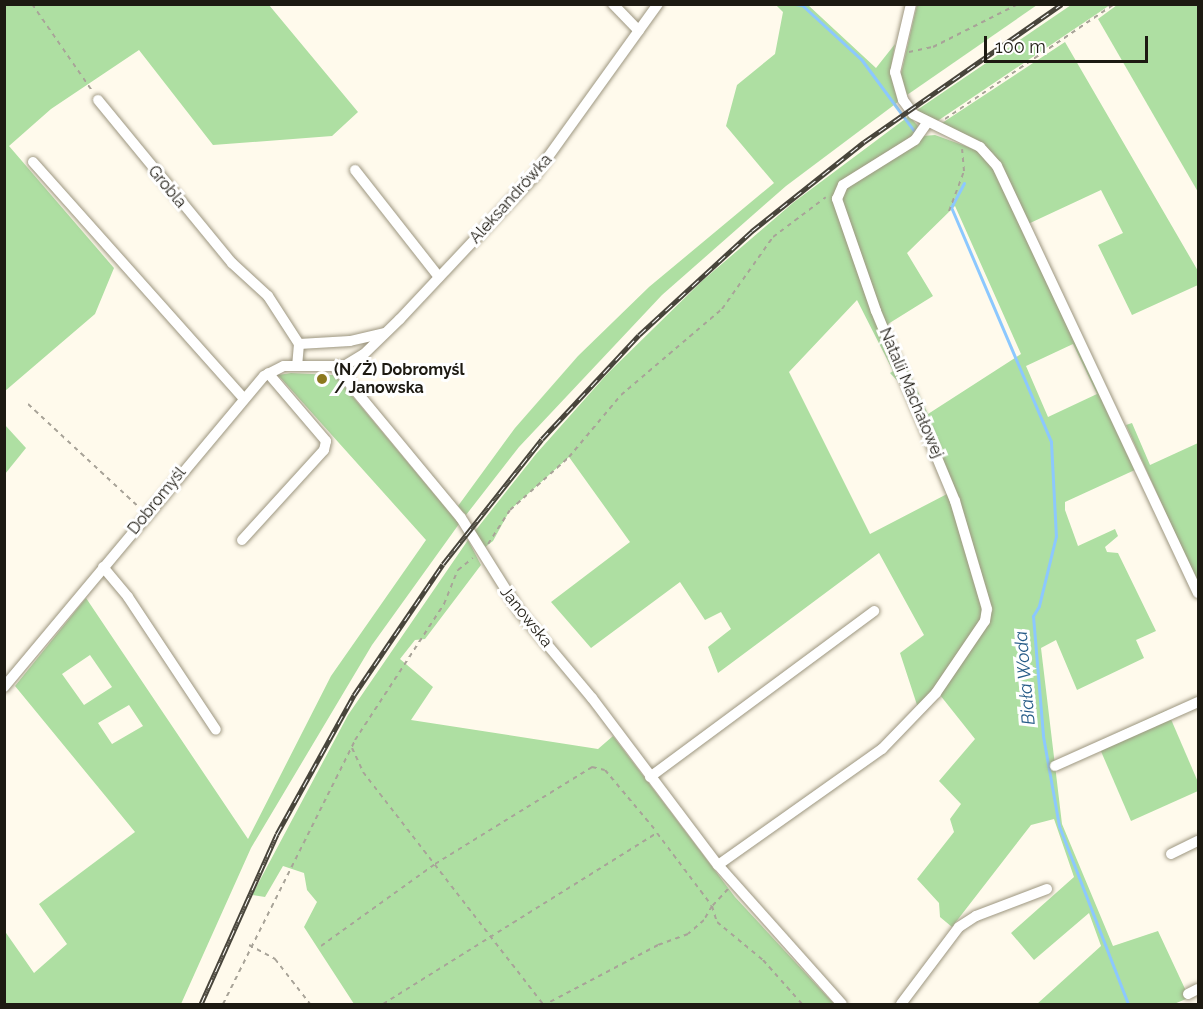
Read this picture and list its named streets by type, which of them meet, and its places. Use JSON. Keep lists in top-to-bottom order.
{
  "streets": {
    "street": [
      "Grobla",
      "Aleksandrówka",
      "Natalii Machałowej",
      "Dobromyśl",
      "Janowska"
    ]
  },
  "crossings": [
    ["Aleksandrówka", "Janowska"],
    ["Natalii Machałowej", "Janowska"]
  ],
  "water": ["Biała Woda"],
  "places": ["(N/Ż) Dobromyśl / Janowska"],
  "scale_bar": "100 m"
}
